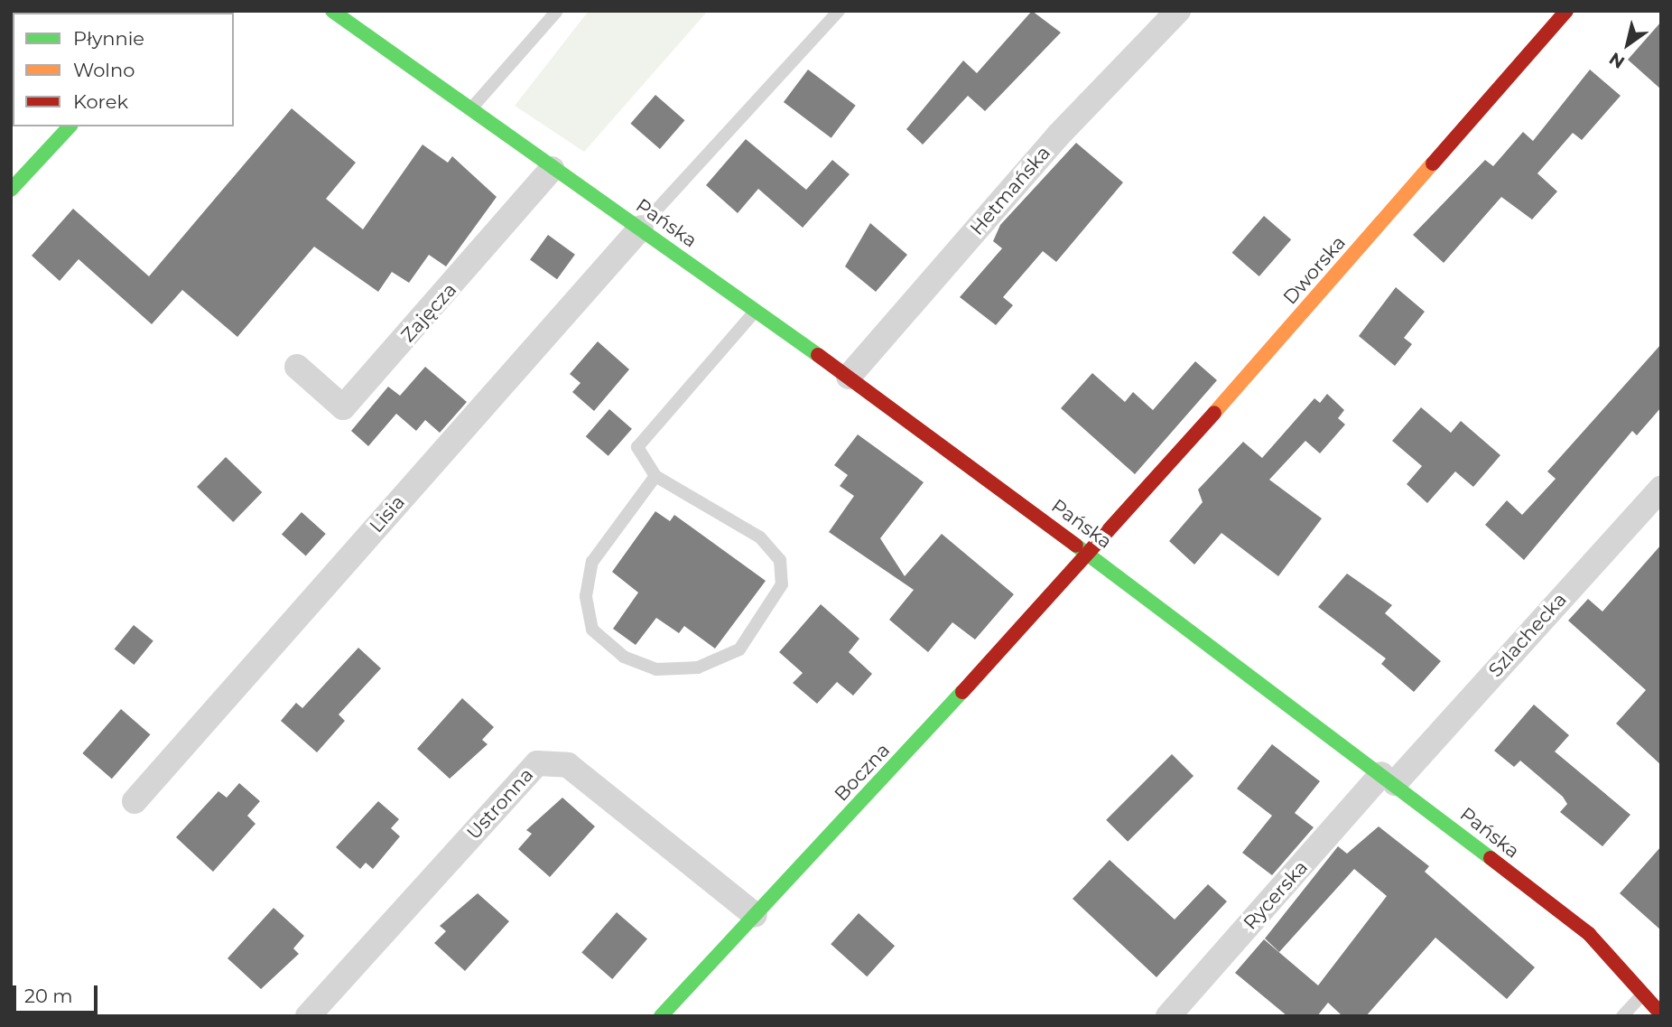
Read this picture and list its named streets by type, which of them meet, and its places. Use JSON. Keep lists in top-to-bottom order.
{
  "streets": {
    "street": [
      "Hetmańska",
      "Pańska",
      "Dworska",
      "Zajęcza",
      "Lisia",
      "Szlachecka",
      "Boczna",
      "Ustronna",
      "Rycerska"
    ]
  },
  "crossings": [
    ["Hetmańska", "Pańska"],
    ["Pańska", "Dworska"],
    ["Pańska", "Zajęcza"],
    ["Pańska", "Lisia"],
    ["Pańska", "Szlachecka"],
    ["Pańska", "Boczna"],
    ["Pańska", "Rycerska"],
    ["Dworska", "Boczna"],
    ["Szlachecka", "Rycerska"],
    ["Boczna", "Ustronna"]
  ],
  "legend": ["Płynnie", "Wolno", "Korek"],
  "scale_bar": "20 m",
  "north": "bottom left"
}
